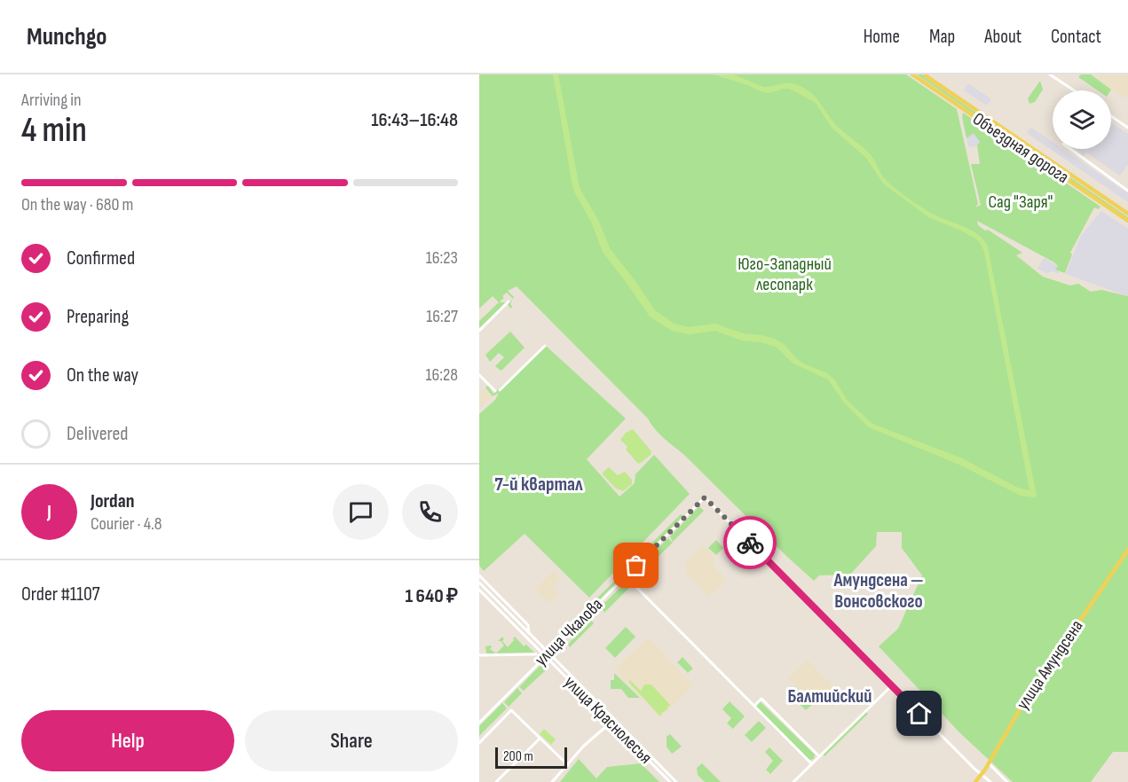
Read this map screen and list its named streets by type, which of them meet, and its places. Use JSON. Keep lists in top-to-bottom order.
{
  "streets": {
    "main road": ["Объездная дорога", "улица Амундсена"],
    "street": ["улица Чкалова", "улица Краснолесья"]
  },
  "crossings": [
    ["улица Чкалова", "улица Краснолесья"]
  ],
  "districts": ["7-й квартал", "Амундсена — Вонсовского", "Балтийский"],
  "parks": ["Сад \"Заря\"", "Юго-Западный лесопарк"],
  "scale_bar": "200 m",
  "page": {
    "header": "Munchgo",
    "nav": [
      "Home",
      "Map",
      "About",
      "Contact"
    ],
    "heading": ["4 min", "Arriving in", "16:43–16:48"],
    "panel": [
      "Jordan",
      "Courier · 4.8",
      "Order #1107",
      "1 640 ₽"
    ],
    "bar": "On the way · 680 m",
    "list": [
      ["Confirmed", "16:23"],
      ["Preparing", "16:27"],
      ["On the way", "16:28"],
      "Delivered"
    ],
    "round": "J",
    "buttons": ["Help", "Share"],
    "scale": "200 m"
  }
}
